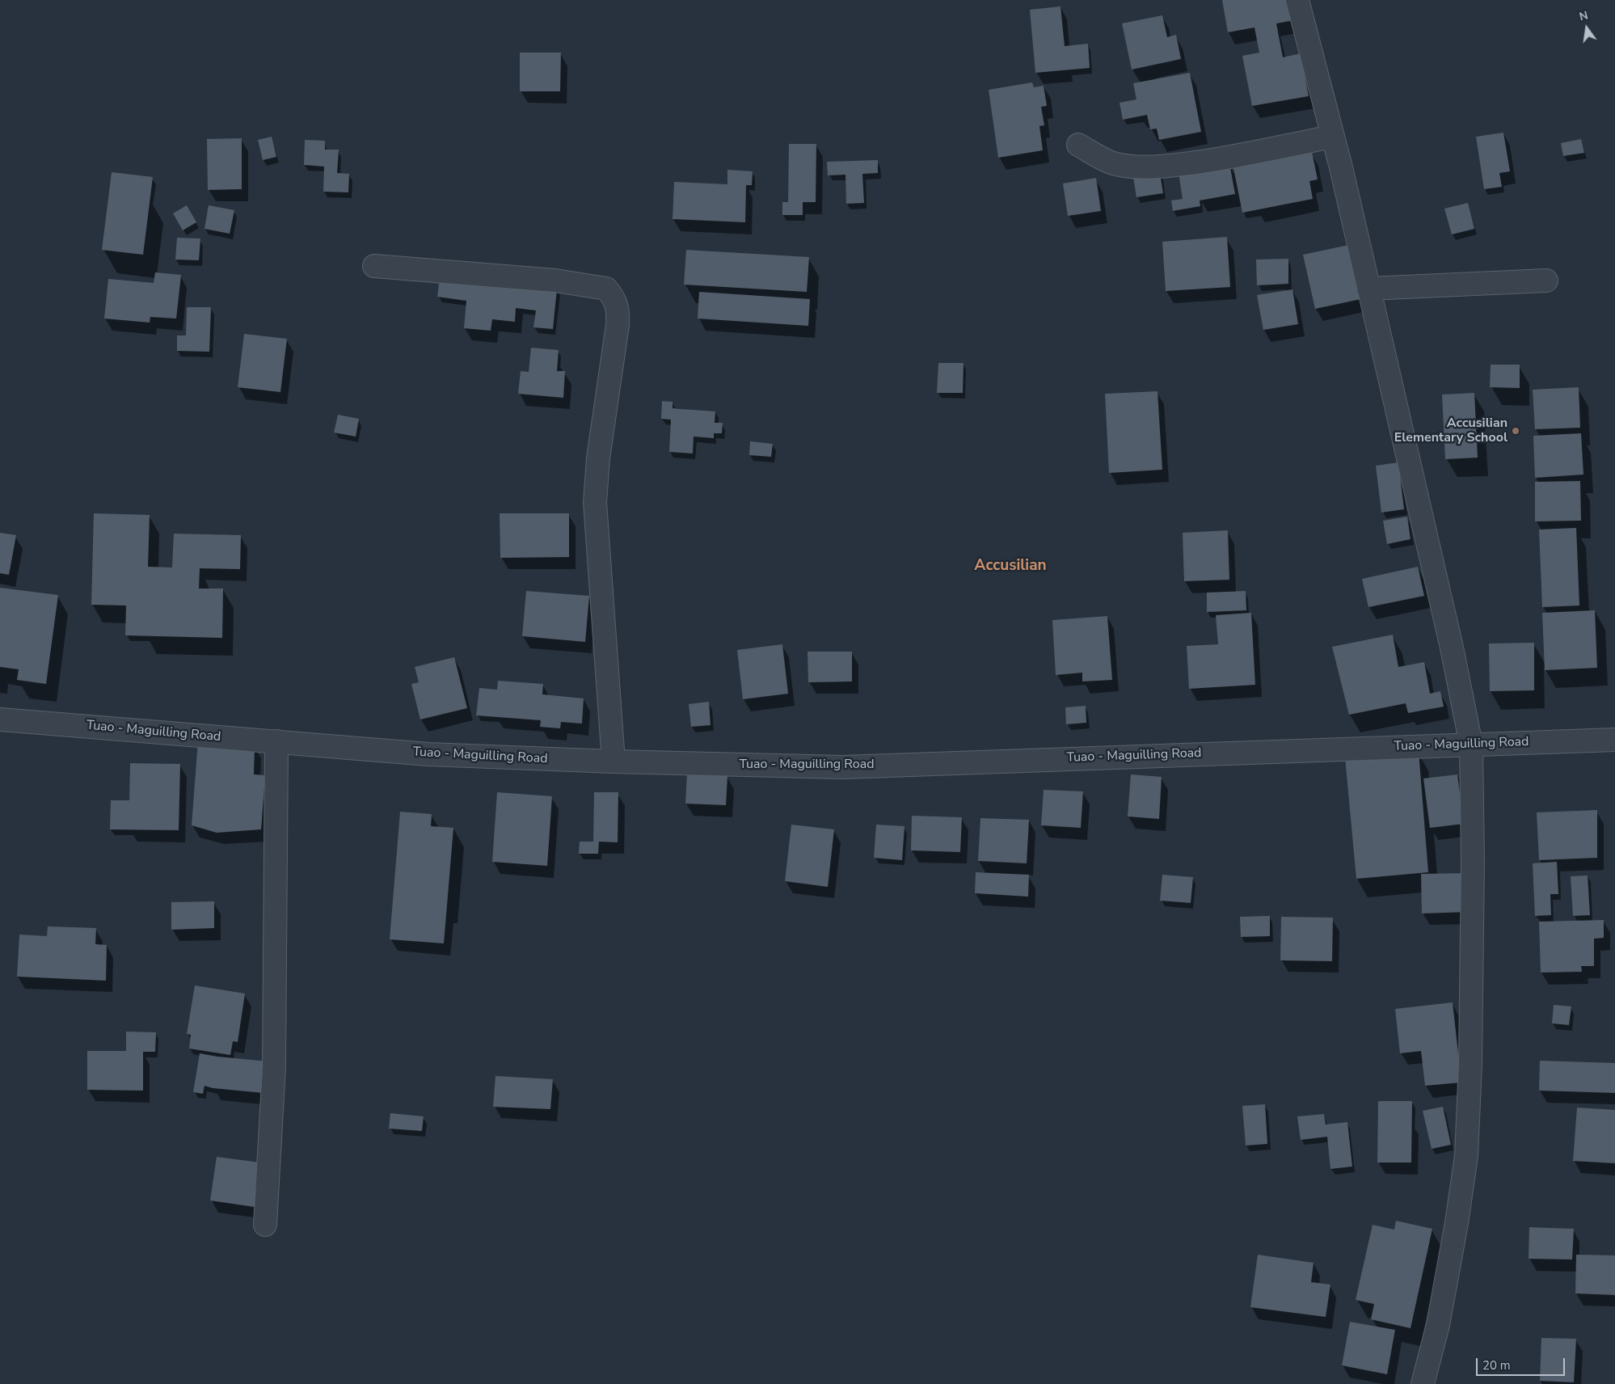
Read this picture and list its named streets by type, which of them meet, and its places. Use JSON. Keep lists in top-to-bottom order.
{
  "streets": {
    "street": ["Tuao - Maguilling Road"]
  },
  "districts": ["Accusilian"],
  "places": ["Accusilian Elementary School"],
  "scale_bar": "20 m",
  "north": "top"
}
